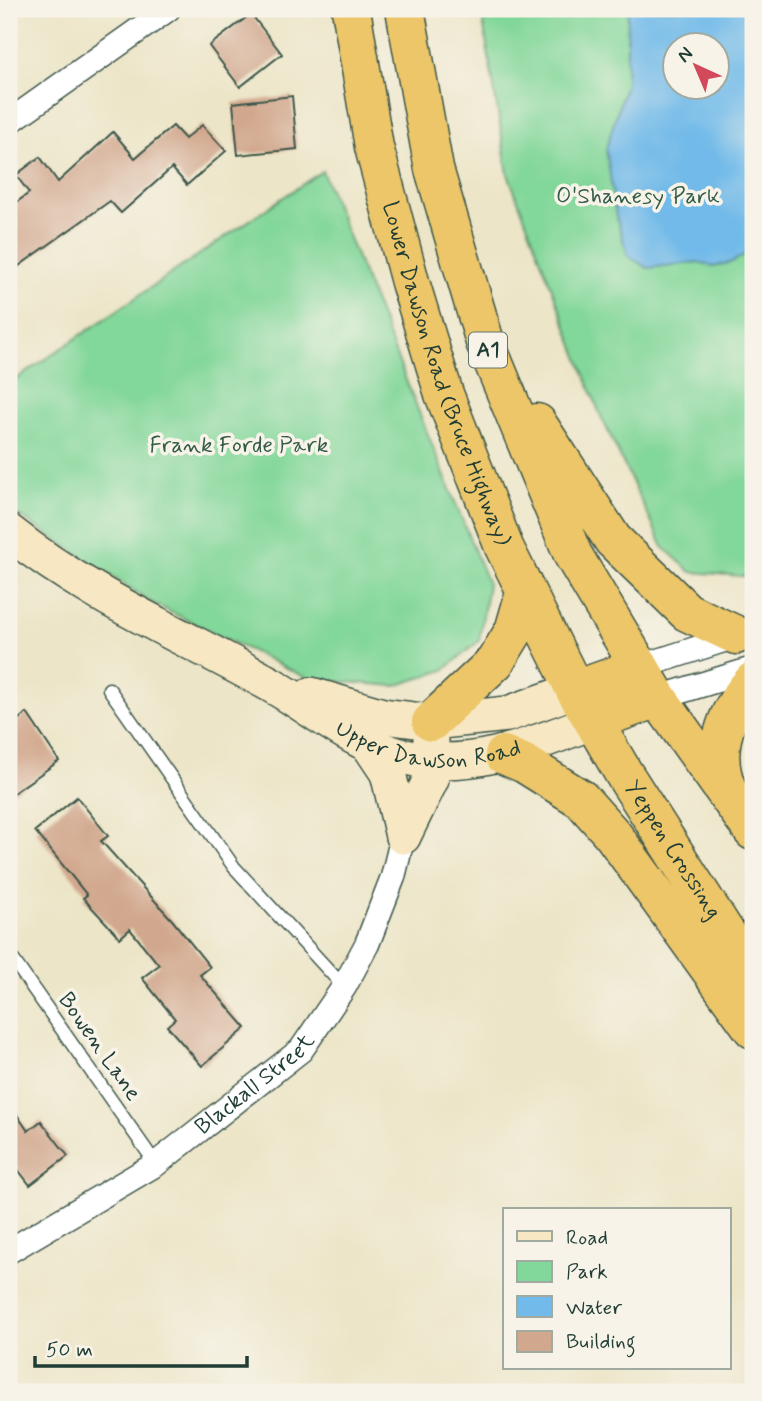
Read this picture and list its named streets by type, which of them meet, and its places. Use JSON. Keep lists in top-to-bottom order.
{
  "streets": {
    "highway": ["A1", "Lower Dawson Road (Bruce Highway)", "Yeppen Crossing"],
    "street": ["Upper Dawson Road", "Blackall Street"],
    "lane": ["Bowen Lane"]
  },
  "crossings": [
    ["A1", "Lower Dawson Road (Bruce Highway)"],
    ["Lower Dawson Road (Bruce Highway)", "Upper Dawson Road"],
    ["Lower Dawson Road (Bruce Highway)", "Yeppen Crossing"],
    ["Upper Dawson Road", "Yeppen Crossing"],
    ["Bowen Lane", "Blackall Street"]
  ],
  "parks": ["O'Shanesy Park", "Frank Forde Park"],
  "legend": [
    "Road",
    "Park",
    "Water",
    "Building"
  ],
  "scale_bar": "50 m",
  "north": "top left"
}
